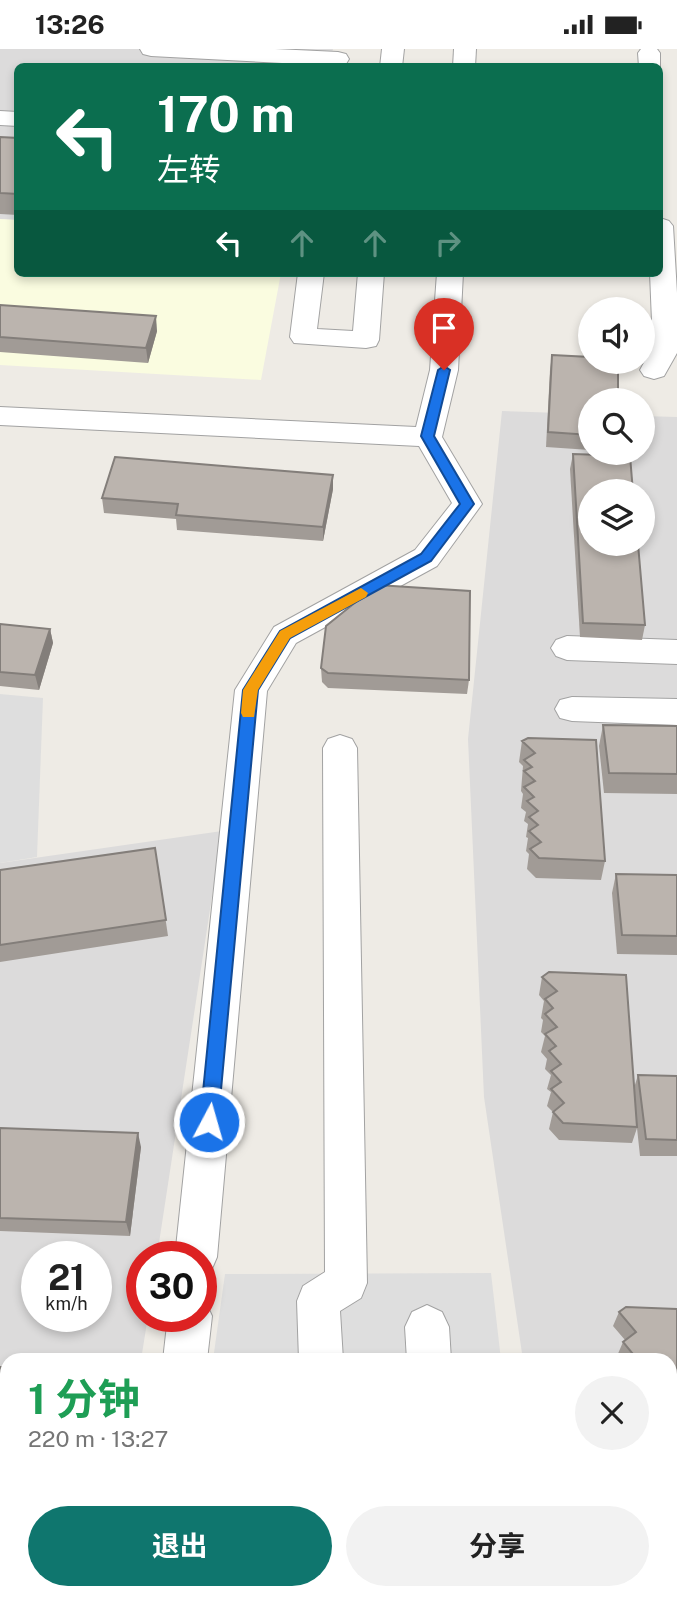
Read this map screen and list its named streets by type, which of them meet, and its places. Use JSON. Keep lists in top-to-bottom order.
{
  "page": {
    "status": "13:26",
    "turn": ["170 m", "左转"],
    "speed": "21 km/h",
    "limit": "30",
    "heading": ["1 分钟", "220 m · 13:27"],
    "buttons": ["退出", "分享"]
  }
}
